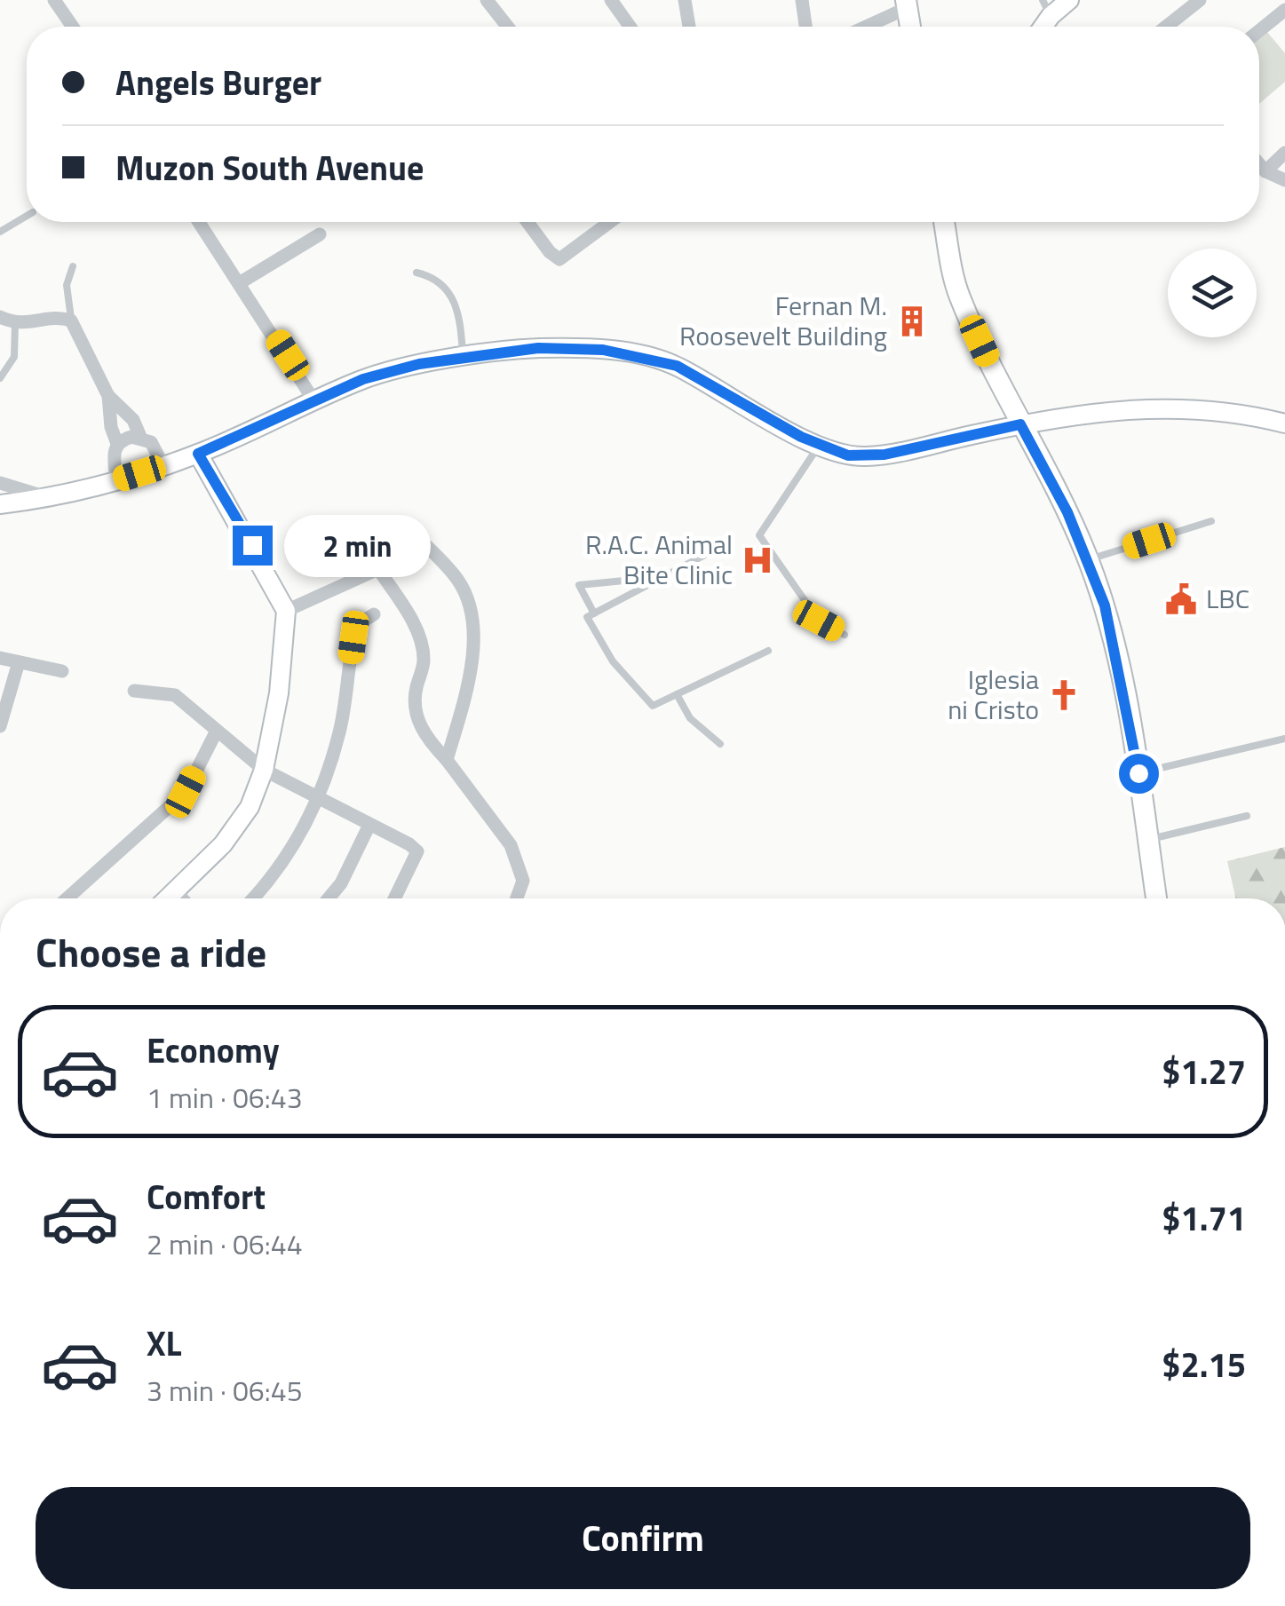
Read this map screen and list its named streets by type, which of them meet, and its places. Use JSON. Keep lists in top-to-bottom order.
{
  "places": {
    "building": ["Fernan M. Roosevelt Building"],
    "hospital": ["R.A.C. Animal Bite Clinic"],
    "public building": ["LBC"],
    "church": ["Iglesia ni Cristo"]
  },
  "page": {
    "banner": ["Angels Burger", "Muzon South Avenue"],
    "bubble": "2 min",
    "heading": "Choose a ride",
    "list": [
      {
        "name": "Economy",
        "note": "1 min · 06:43",
        "value": "$1.27"
      },
      {
        "name": "Comfort",
        "note": "2 min · 06:44",
        "value": "$1.71"
      },
      {
        "name": "XL",
        "note": "3 min · 06:45",
        "value": "$2.15"
      }
    ],
    "buttons": "Confirm"
  }
}
